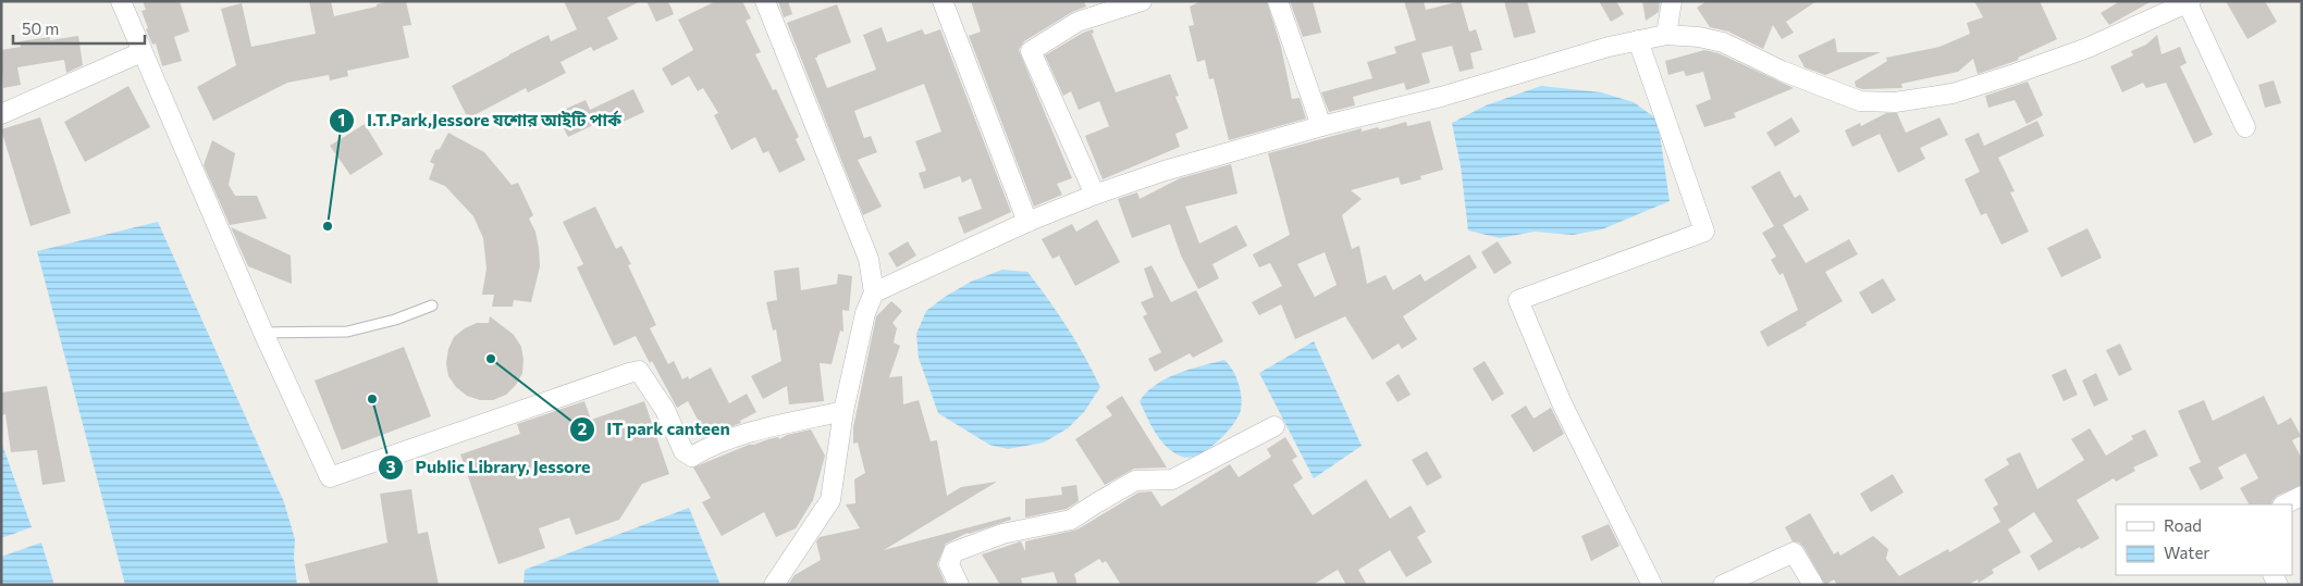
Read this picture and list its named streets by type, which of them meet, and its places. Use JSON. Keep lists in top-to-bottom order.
{
  "places": ["I.T.Park,Jessore যশোর আইটি পার্ক", "IT park canteen", "Public Library, Jessore"],
  "legend": ["Road", "Water"],
  "scale_bar": "50 m"
}
